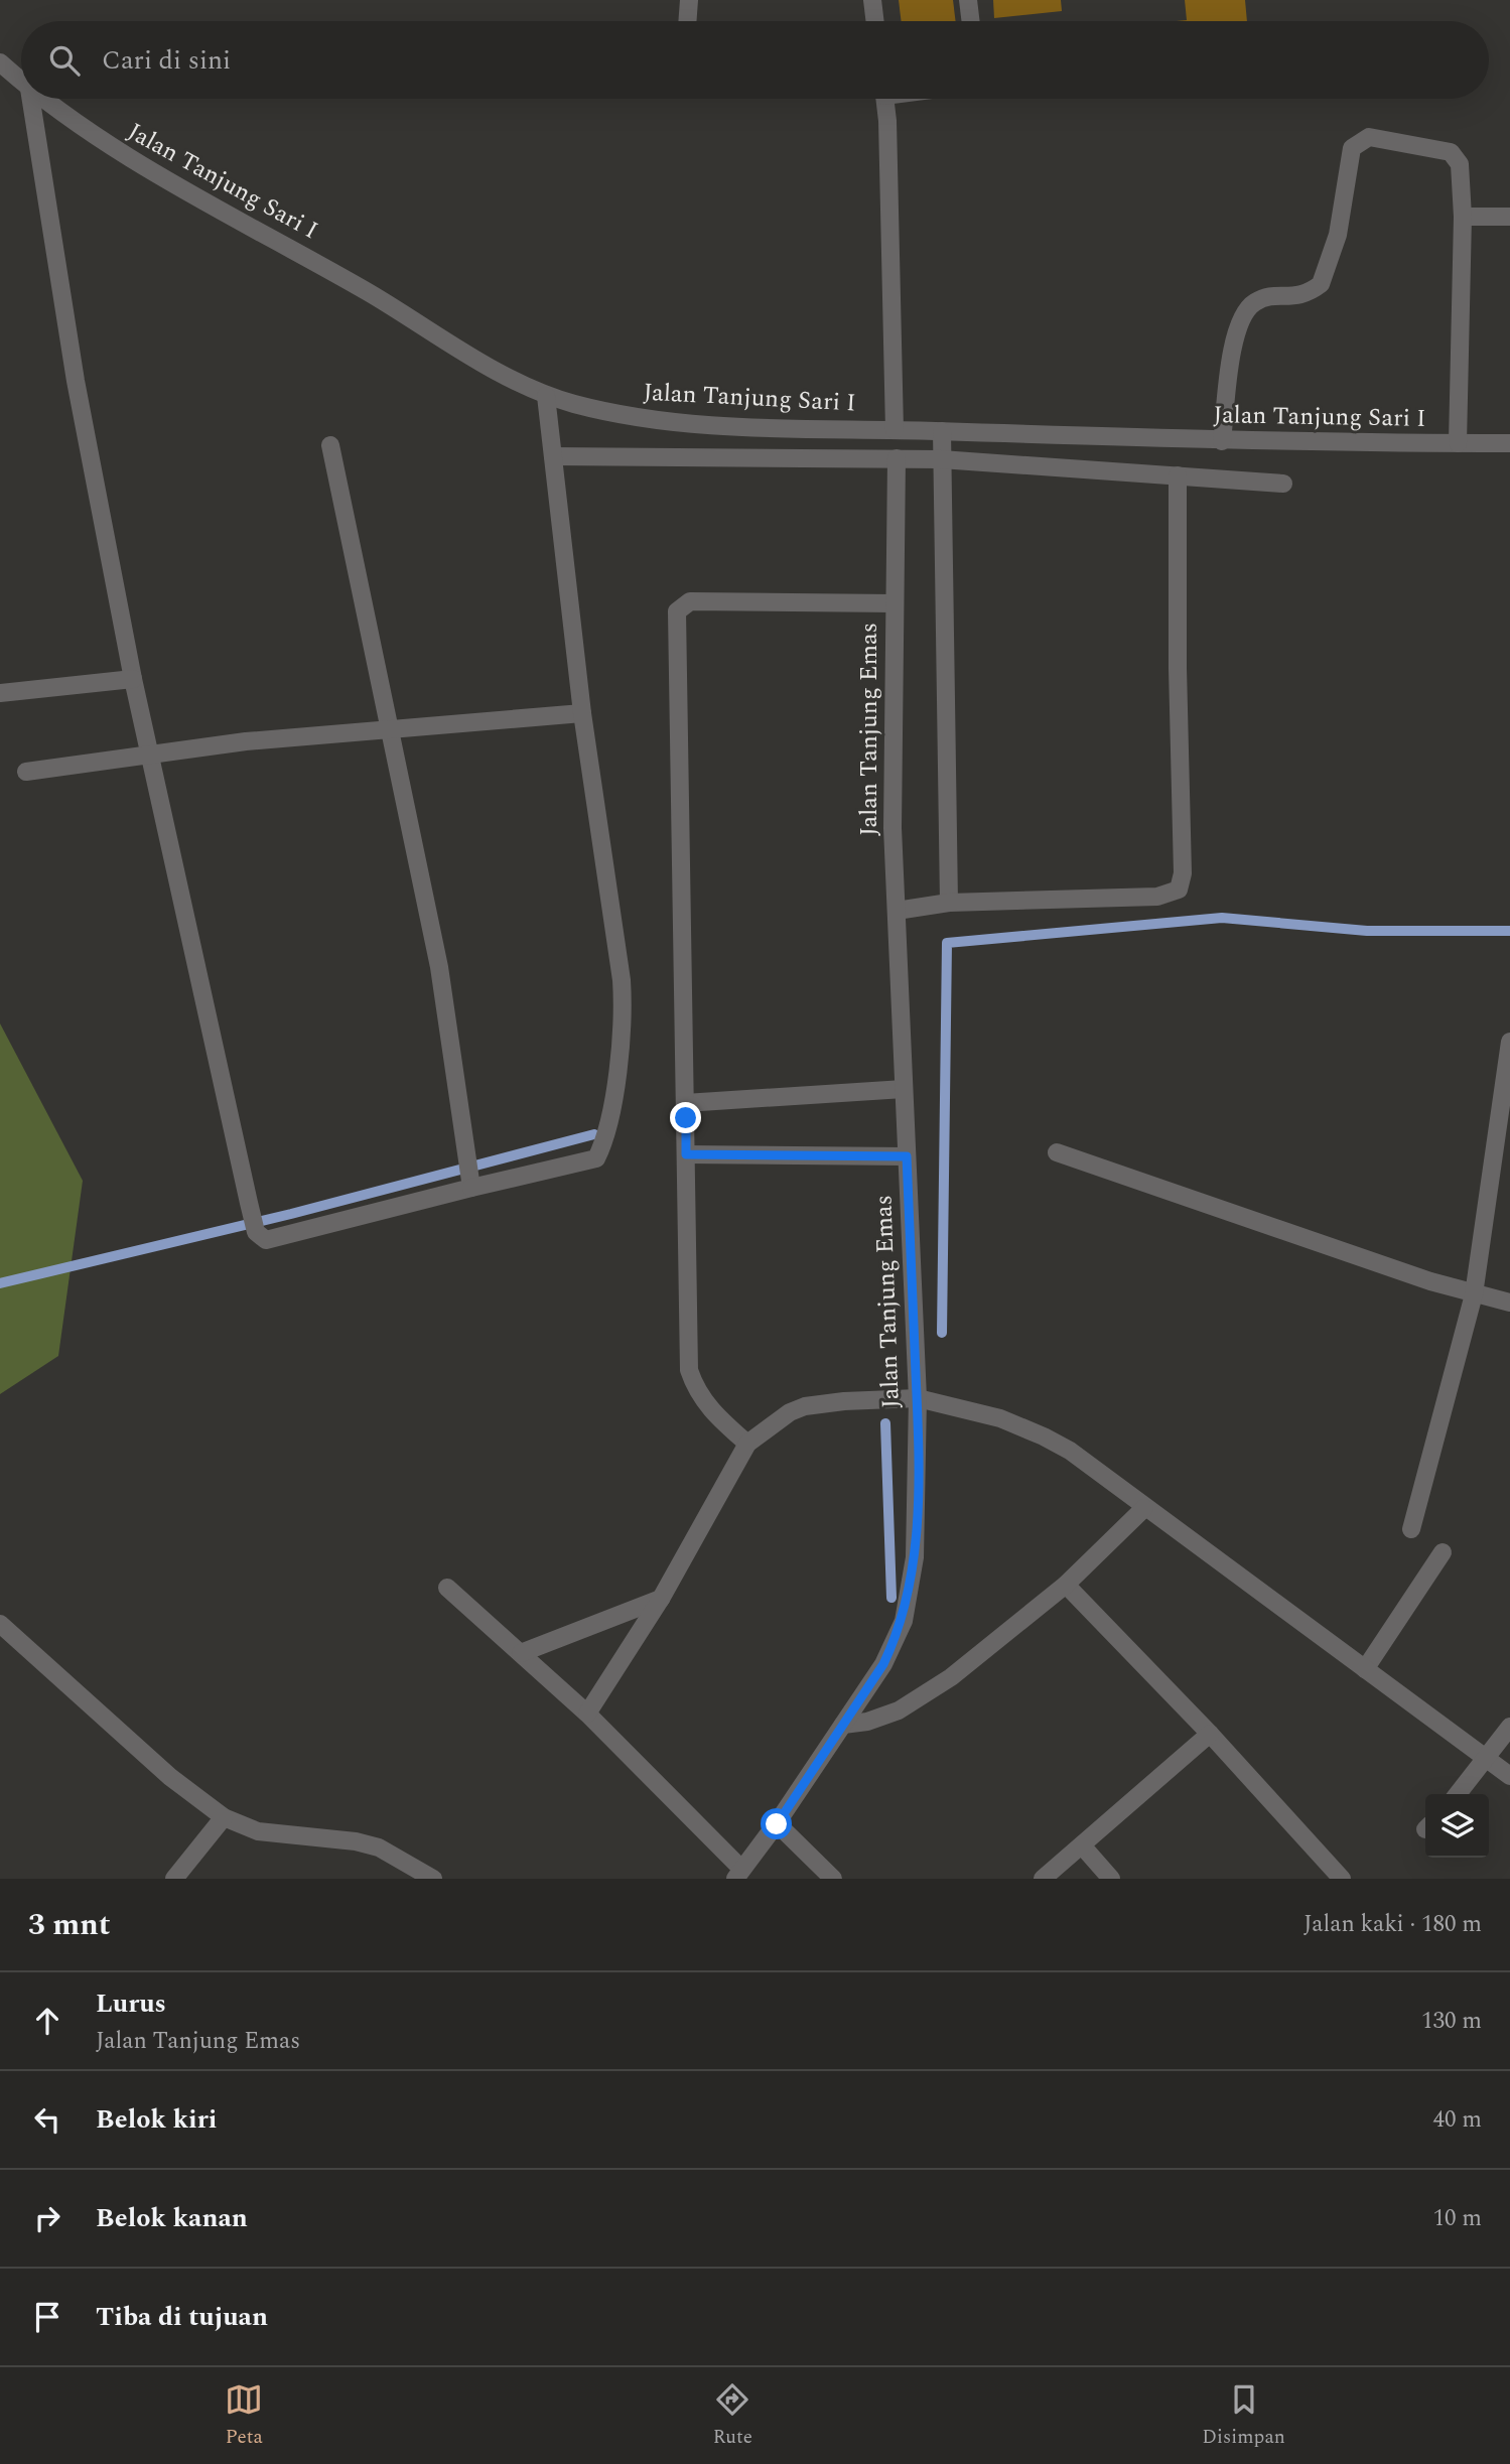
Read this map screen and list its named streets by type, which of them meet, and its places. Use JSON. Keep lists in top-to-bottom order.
{
  "streets": {
    "street": ["Jalan Tanjung Sari I", "Jalan Tanjung Emas"]
  },
  "page": {
    "search": "Cari di sini",
    "heading": ["3 mnt", "Jalan kaki · 180 m"],
    "list": [
      ["Lurus", "Jalan Tanjung Emas", "130 m"],
      ["Belok kiri", "40 m"],
      ["Belok kanan", "10 m"],
      "Tiba di tujuan"
    ],
    "nav": ["Peta", "Rute", "Disimpan"]
  }
}
